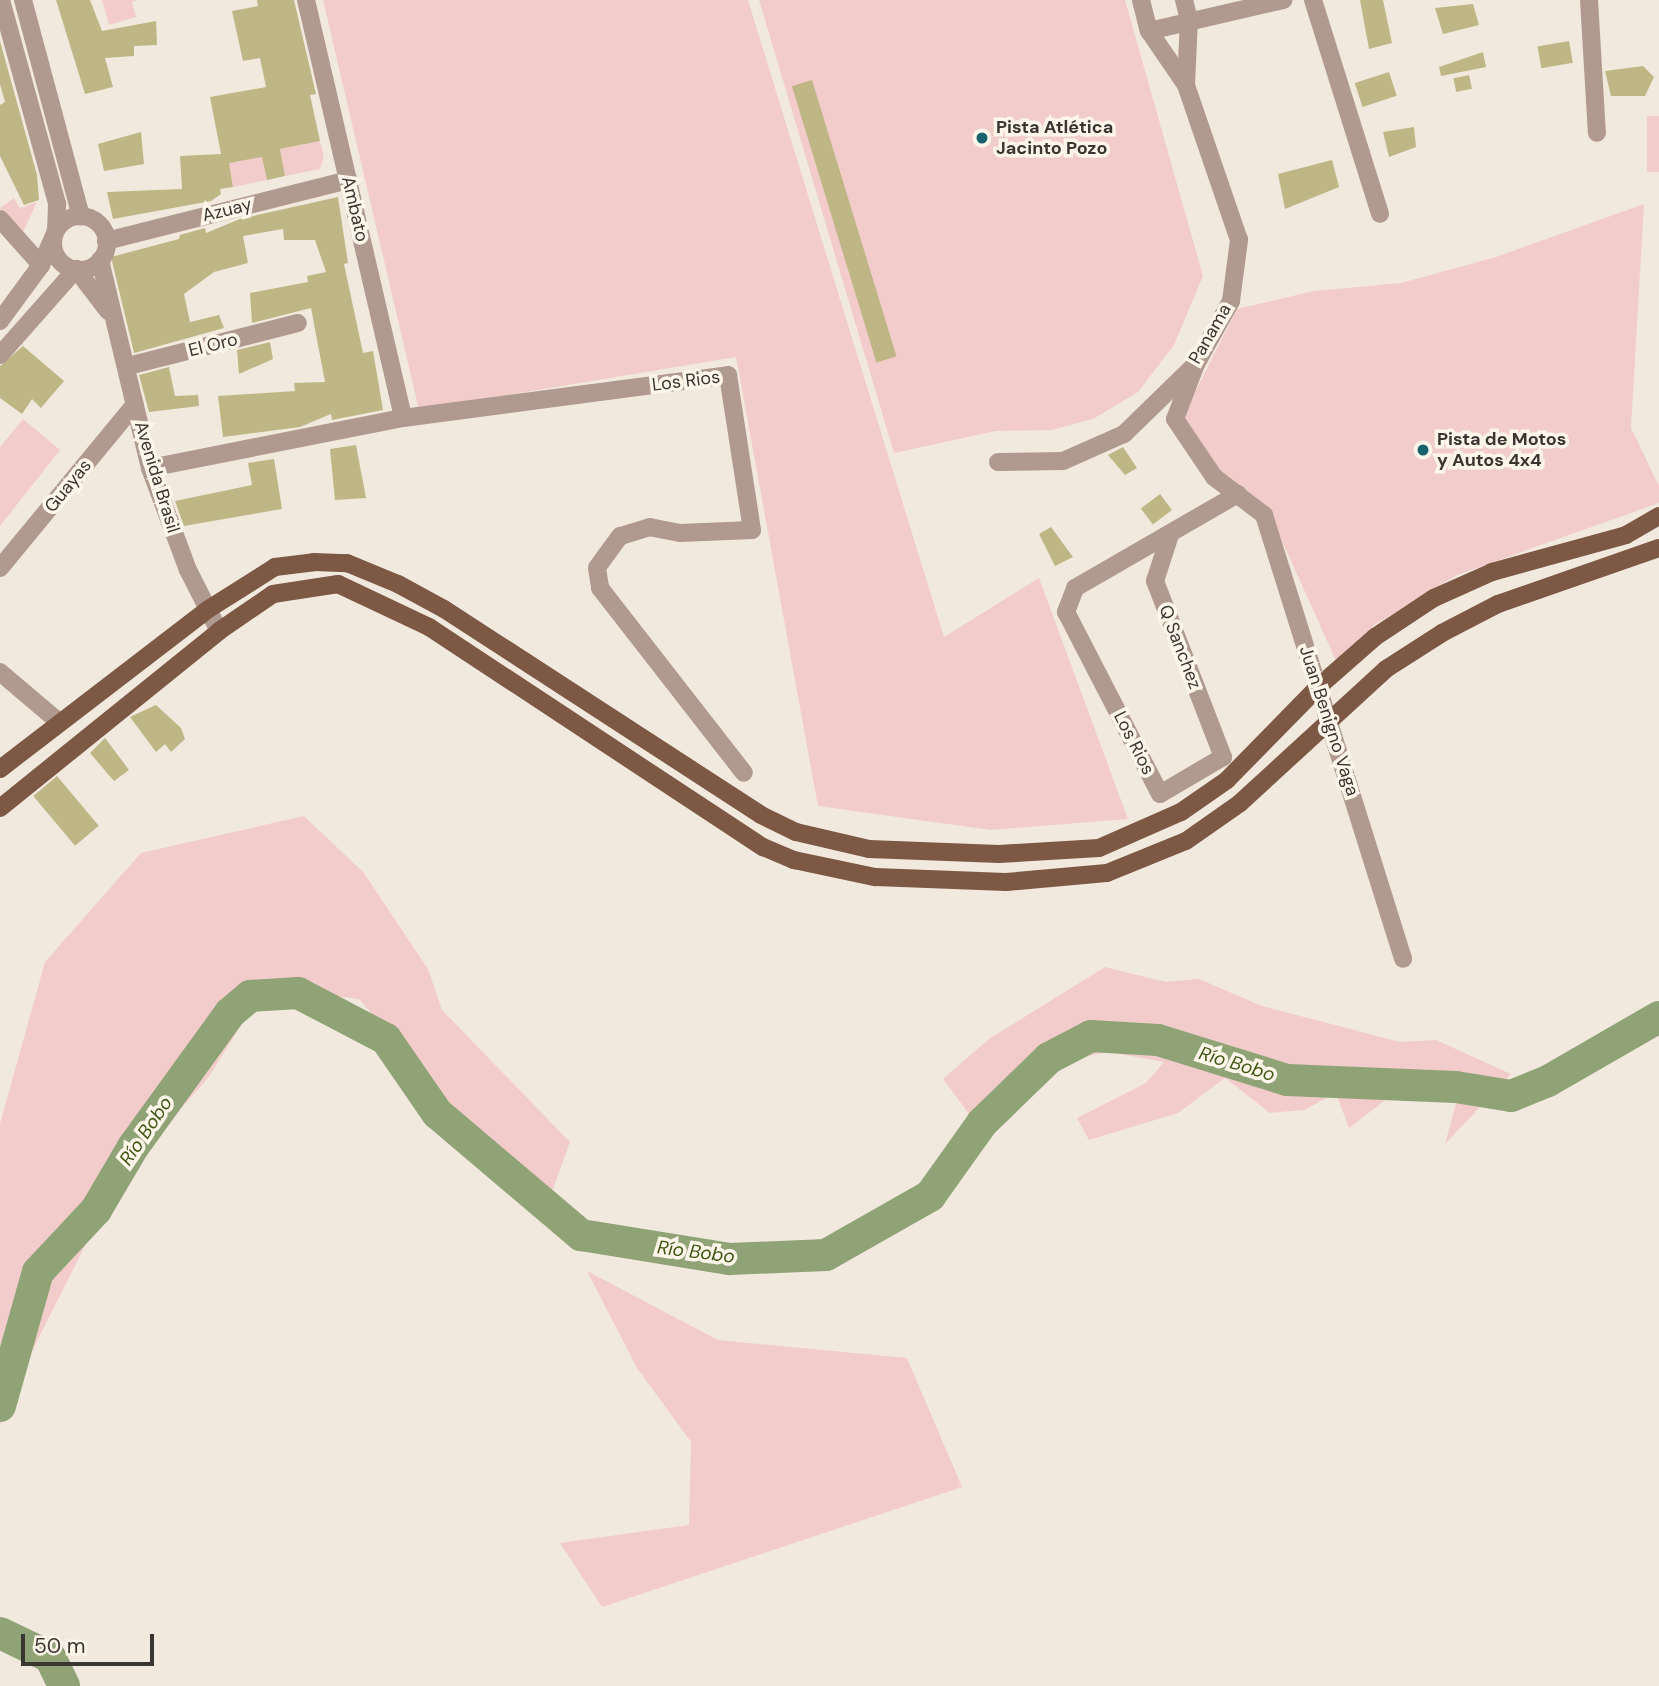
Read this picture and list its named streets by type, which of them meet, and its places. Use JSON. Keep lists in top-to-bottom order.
{
  "streets": {
    "street": [
      "Ambato",
      "Azuay",
      "Panama",
      "El Oro",
      "Los Rios",
      "Avenida Brasil",
      "Guayas",
      "Q Sanchez",
      "Juan Benigno Vaga"
    ]
  },
  "crossings": [
    ["Ambato", "Azuay"],
    ["Ambato", "Los Rios"],
    ["Azuay", "Avenida Brasil"],
    ["El Oro", "Avenida Brasil"],
    ["Los Rios", "Avenida Brasil"],
    ["Los Rios", "Q Sanchez"],
    ["Los Rios", "Juan Benigno Vaga"],
    ["Avenida Brasil", "Guayas"]
  ],
  "water": ["Río Bobo"],
  "places": ["Pista Atlética Jacinto Pozo", "Pista de Motos y Autos 4x4"],
  "scale_bar": "50 m"
}
